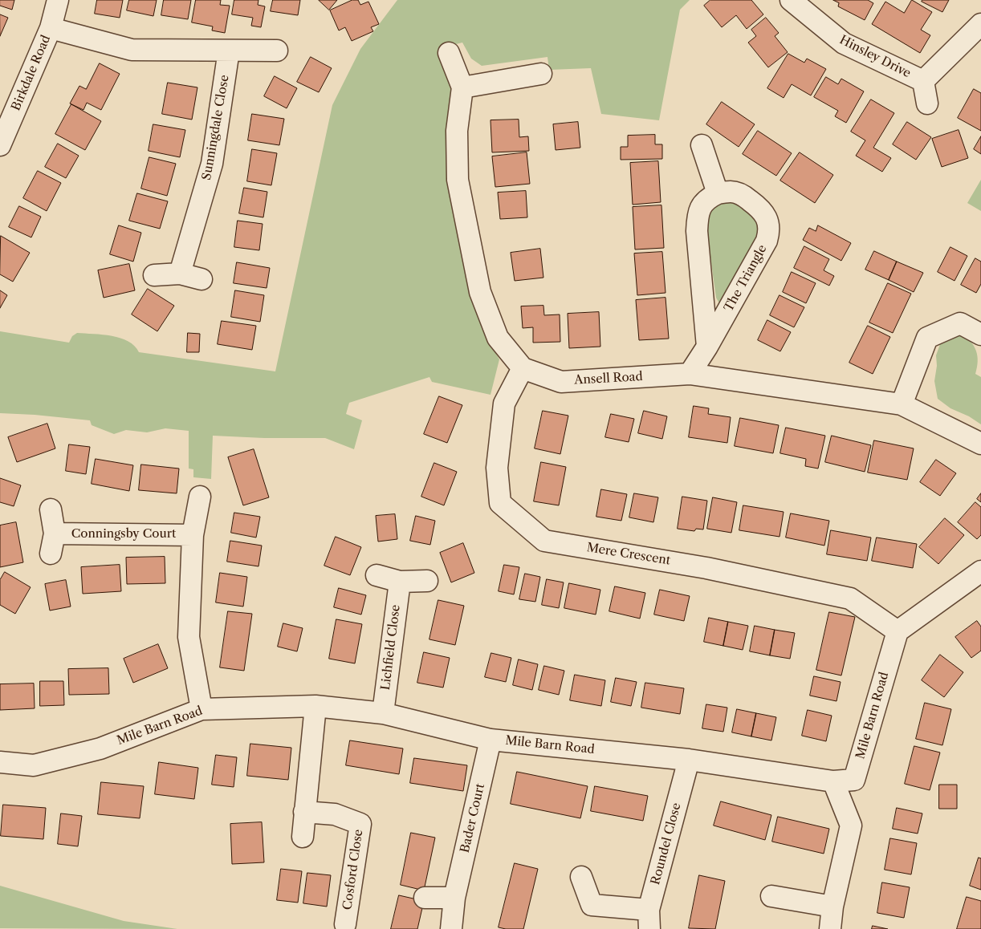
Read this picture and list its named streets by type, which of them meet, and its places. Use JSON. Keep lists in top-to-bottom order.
{
  "streets": {
    "street": [
      "Hinsley Drive",
      "Birkdale Road",
      "Sunningdale Close",
      "The Triangle",
      "Ansell Road",
      "Conningsby Court",
      "Mere Crescent",
      "Lichfield Close",
      "Mile Barn Road",
      "Bader Court",
      "Roundel Close",
      "Cosford Close"
    ]
  },
  "crossings": [
    ["The Triangle", "Ansell Road"],
    ["Ansell Road", "Mere Crescent"],
    ["Conningsby Court", "Mile Barn Road"],
    ["Mere Crescent", "Mile Barn Road"],
    ["Lichfield Close", "Mile Barn Road"],
    ["Mile Barn Road", "Bader Court"],
    ["Mile Barn Road", "Roundel Close"]
  ]
}
